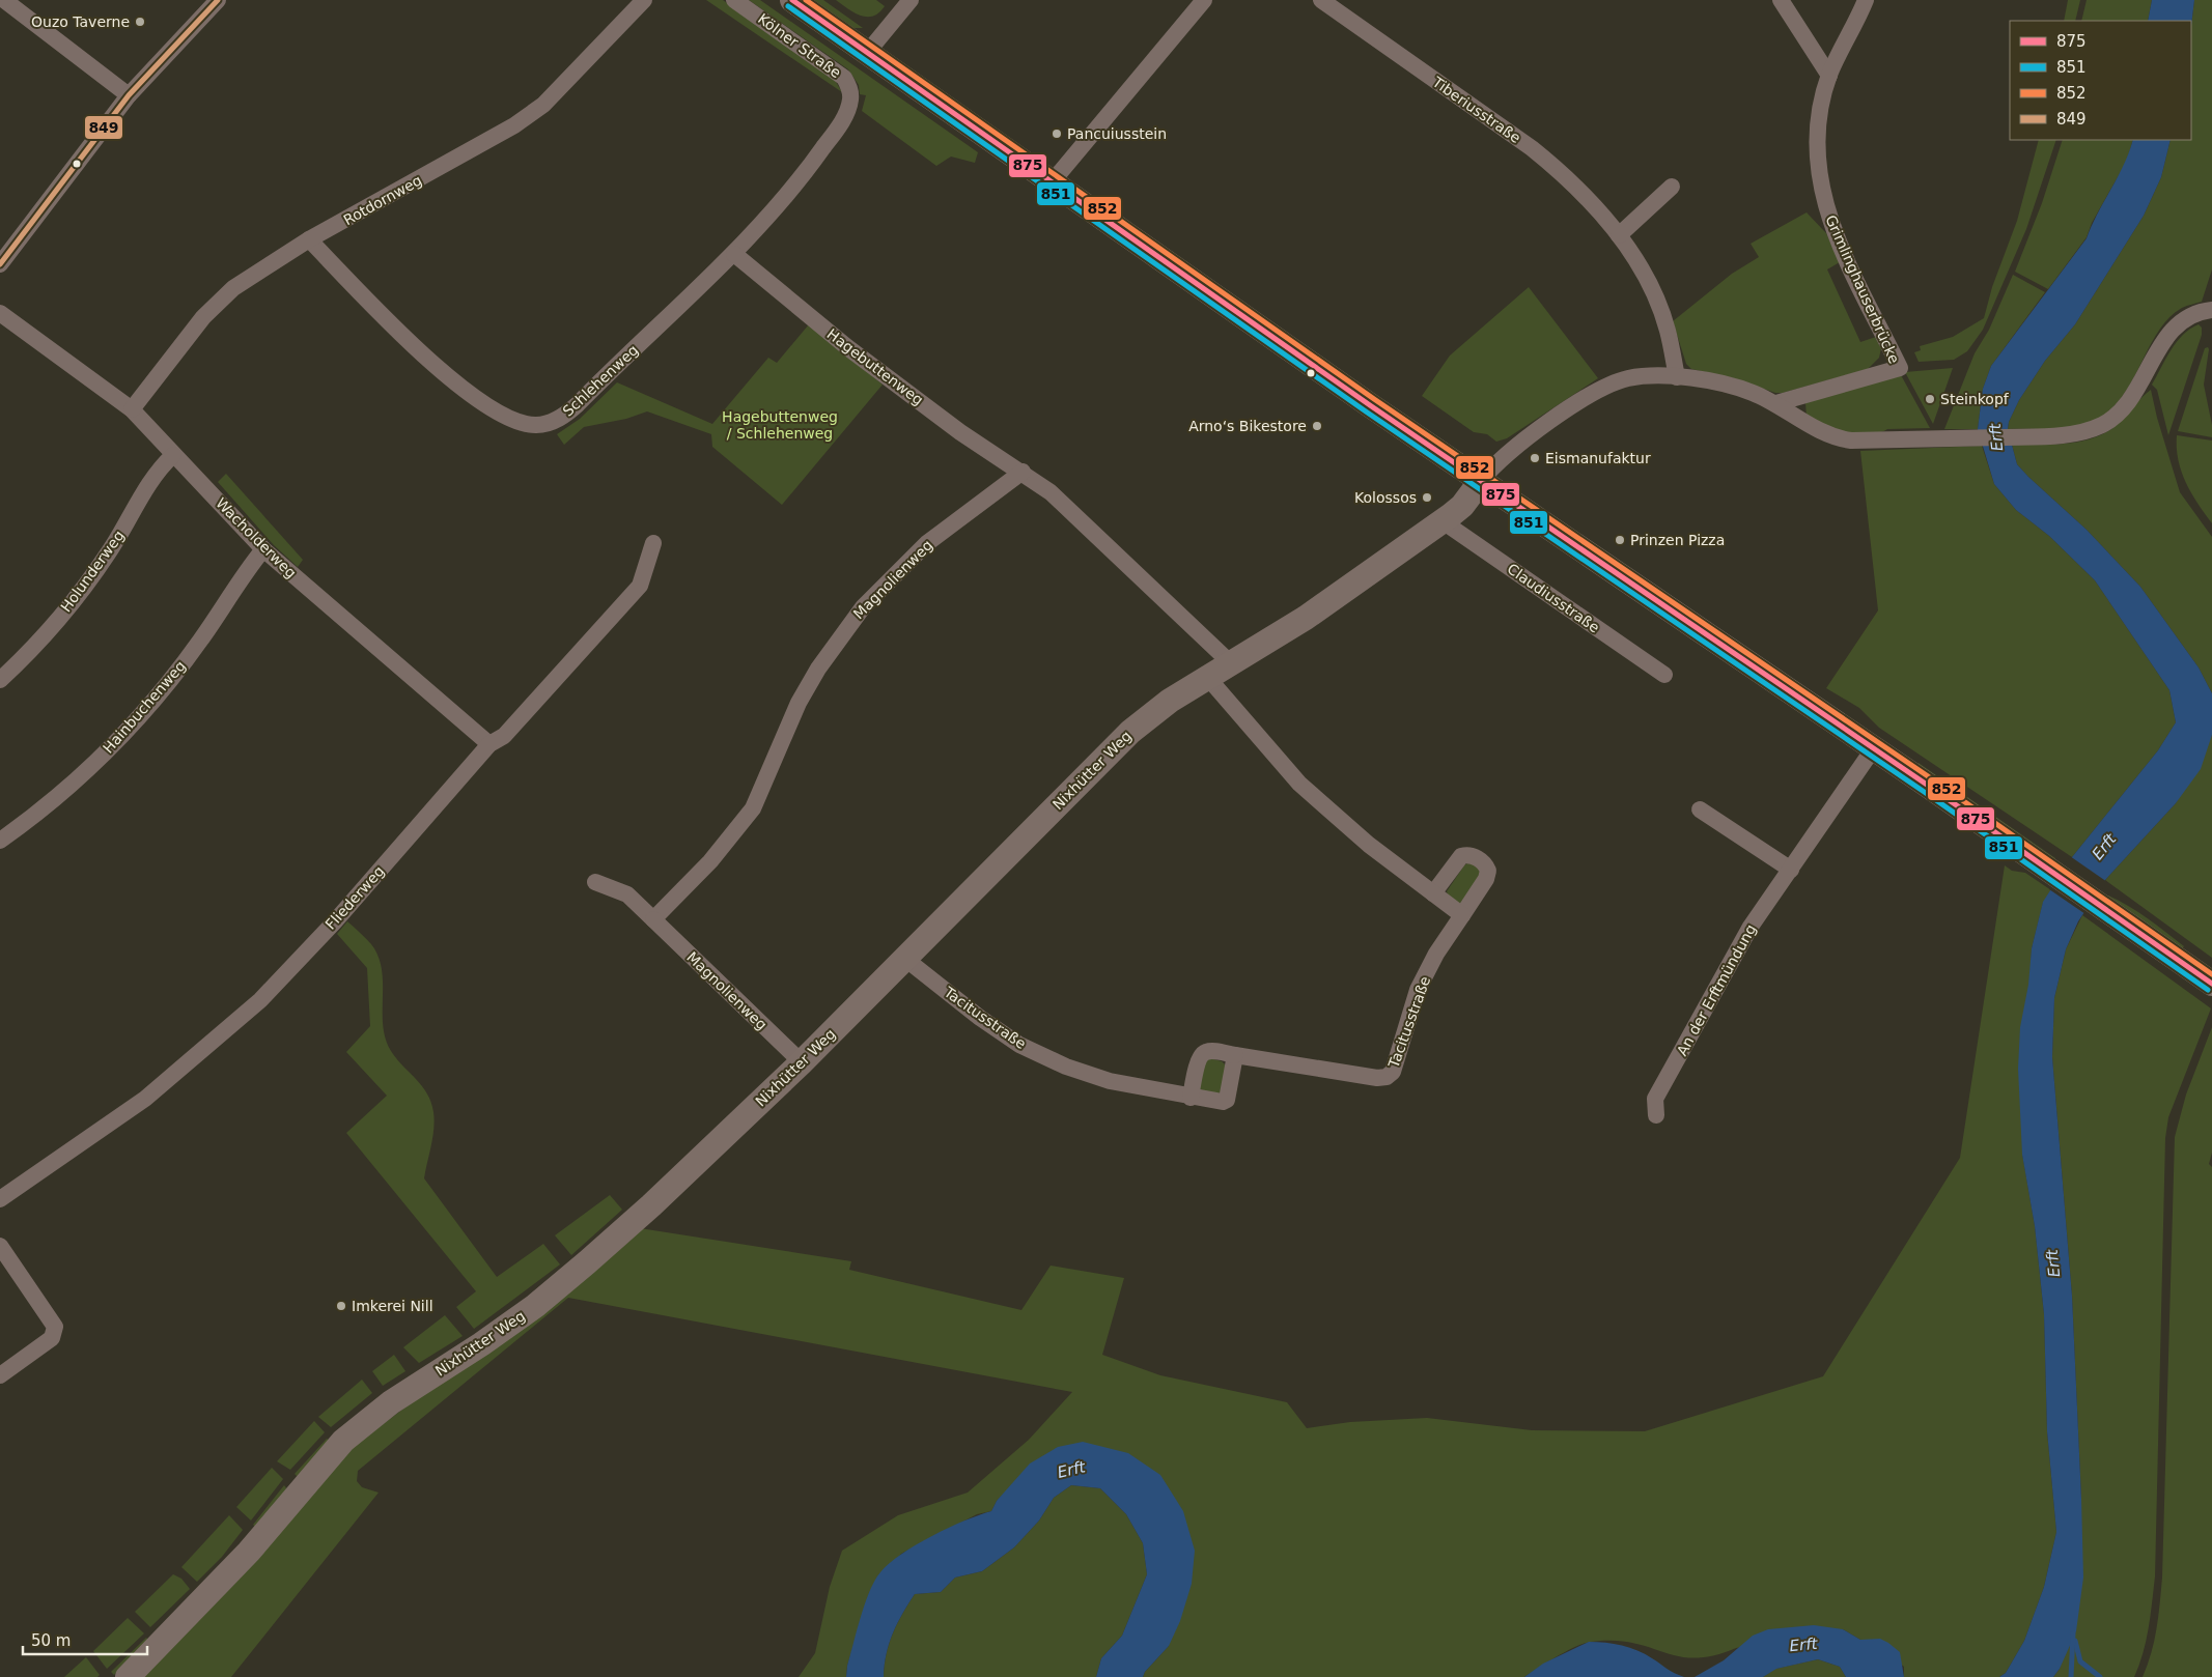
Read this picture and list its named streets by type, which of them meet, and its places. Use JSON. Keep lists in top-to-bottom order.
{
  "streets": {
    "main road": ["Nixhütter Weg"],
    "street": [
      "Kölner Straße",
      "Tiberiusstraße",
      "Rotdornweg",
      "Grimlinghauserbrücke",
      "Hagebuttenweg",
      "Schlehenweg",
      "Wacholderweg",
      "Holunderweg",
      "Magnolienweg",
      "Claudiusstraße",
      "Hainbuchenweg",
      "Fliederweg",
      "An der Erftmündung",
      "Tacitusstraße"
    ]
  },
  "crossings": [
    ["Kölner Straße", "Schlehenweg"],
    ["Rotdornweg", "Schlehenweg"],
    ["Rotdornweg", "Wacholderweg"],
    ["Hagebuttenweg", "Schlehenweg"],
    ["Hagebuttenweg", "Magnolienweg"],
    ["Wacholderweg", "Holunderweg"],
    ["Wacholderweg", "Hainbuchenweg"],
    ["Wacholderweg", "Fliederweg"],
    ["Magnolienweg", "Nixhütter Weg"],
    ["Claudiusstraße", "Nixhütter Weg"],
    ["Nixhütter Weg", "Tacitusstraße"]
  ],
  "water": ["Erft"],
  "parks": ["Hagebuttenweg / Schlehenweg"],
  "places": [
    "Ouzo Taverne",
    "Pancuiusstein",
    "Steinkopf",
    "Arno‘s Bikestore",
    "Eismanufaktur",
    "Kolossos",
    "Prinzen Pizza",
    "Imkerei Nill"
  ],
  "lines": [
    "transit line 875",
    "transit line 852",
    "transit line 849",
    "transit line 851"
  ],
  "legend": [
    "875",
    "851",
    "852",
    "849"
  ],
  "scale_bar": "50 m"
}
